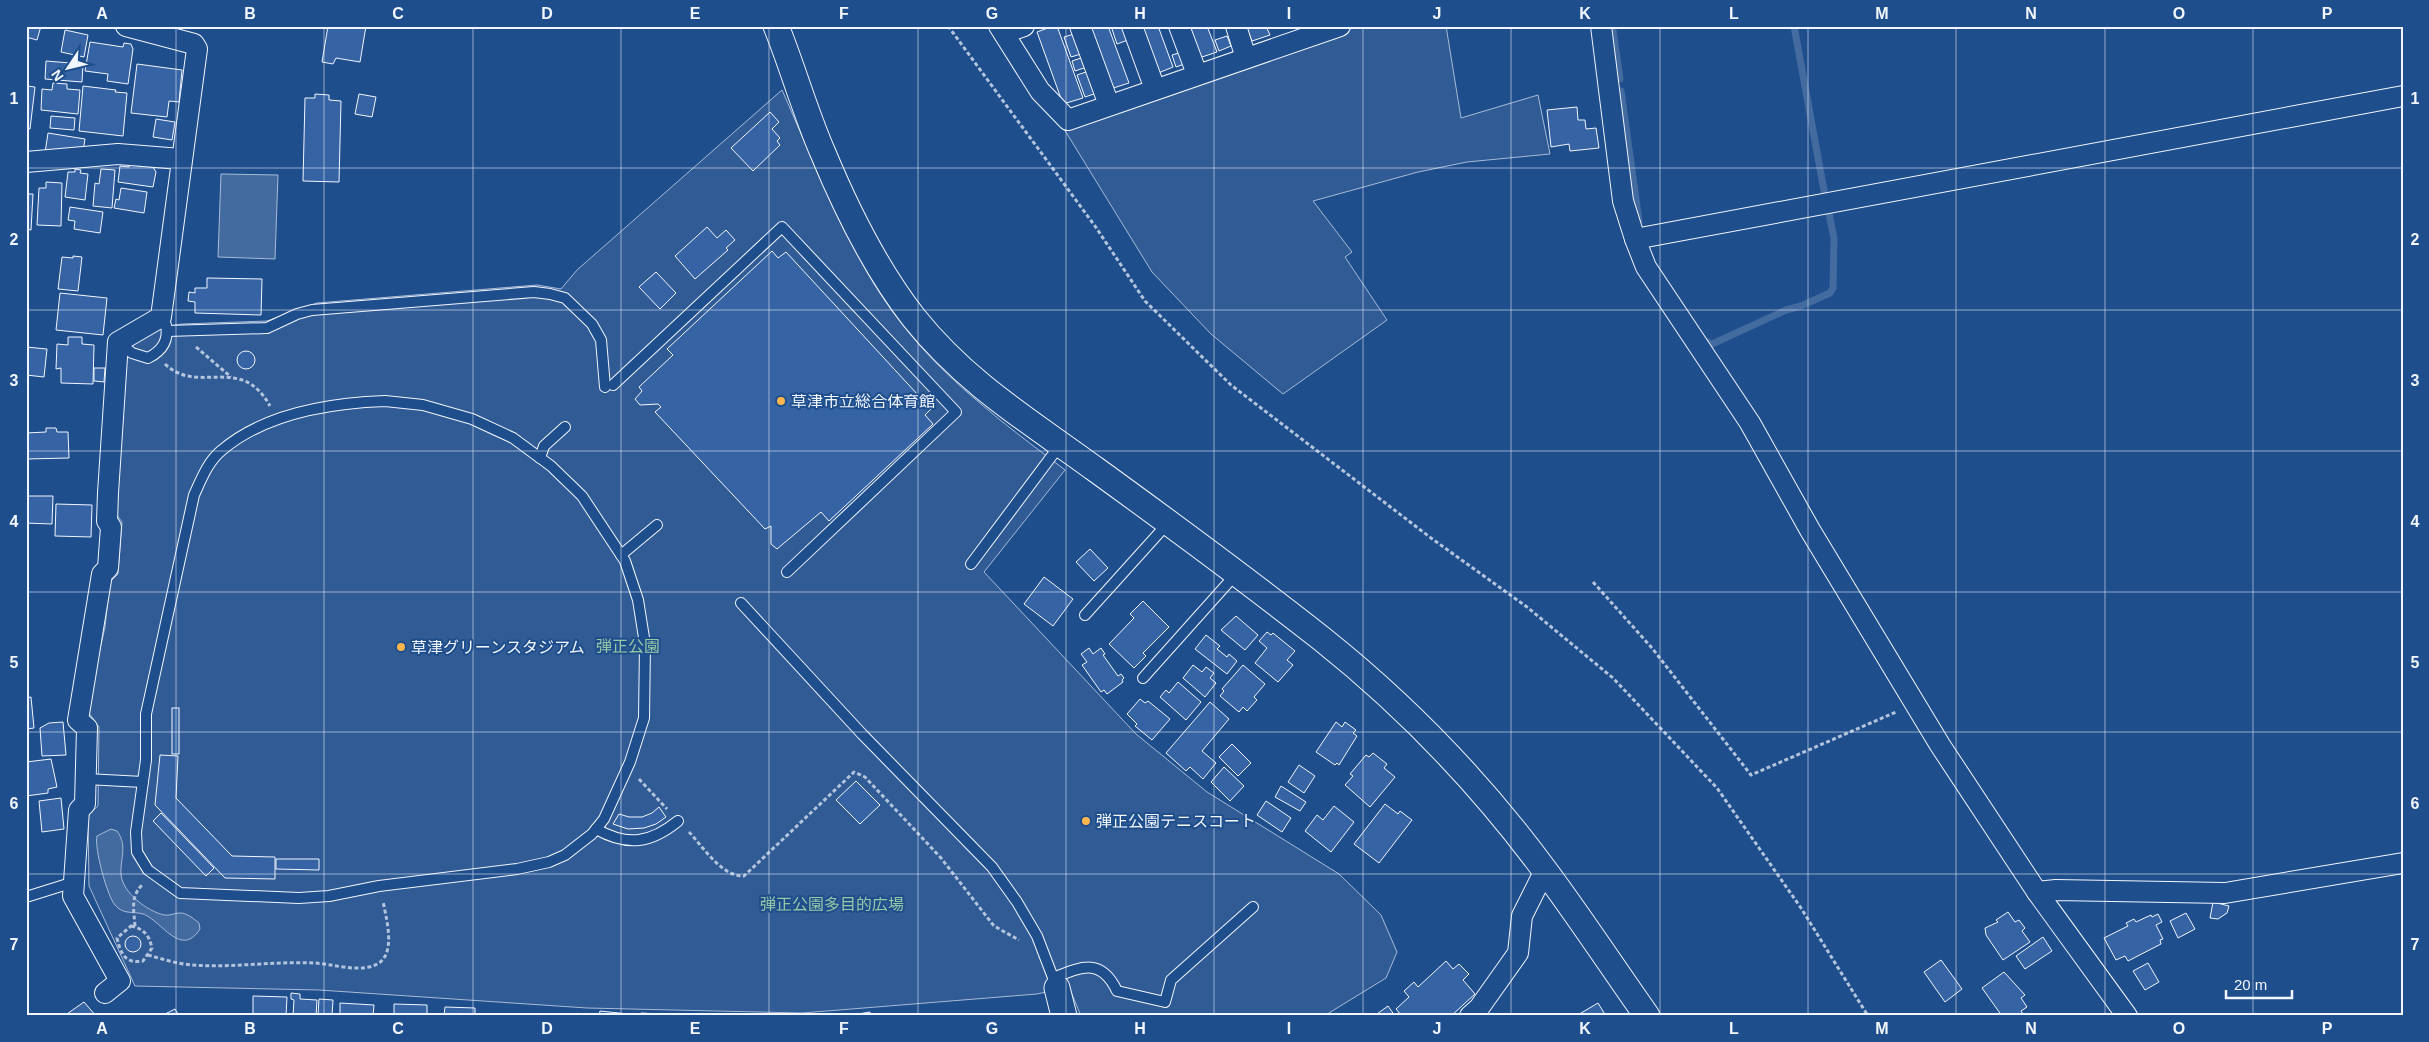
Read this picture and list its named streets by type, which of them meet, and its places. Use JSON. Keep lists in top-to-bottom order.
{
  "parks": ["弾正公園", "弾正公園多目的広場"],
  "places": ["草津市立総合体育館", "草津グリーンスタジアム", "弾正公園テニスコート"],
  "scale_bar": "20 m",
  "north": "bottom left",
  "grid": {
    "columns": [
      "A",
      "B",
      "C",
      "D",
      "E",
      "F",
      "G",
      "H",
      "I",
      "J",
      "K",
      "L",
      "M",
      "N",
      "O",
      "P"
    ],
    "rows": [
      "1",
      "2",
      "3",
      "4",
      "5",
      "6",
      "7"
    ]
  }
}
